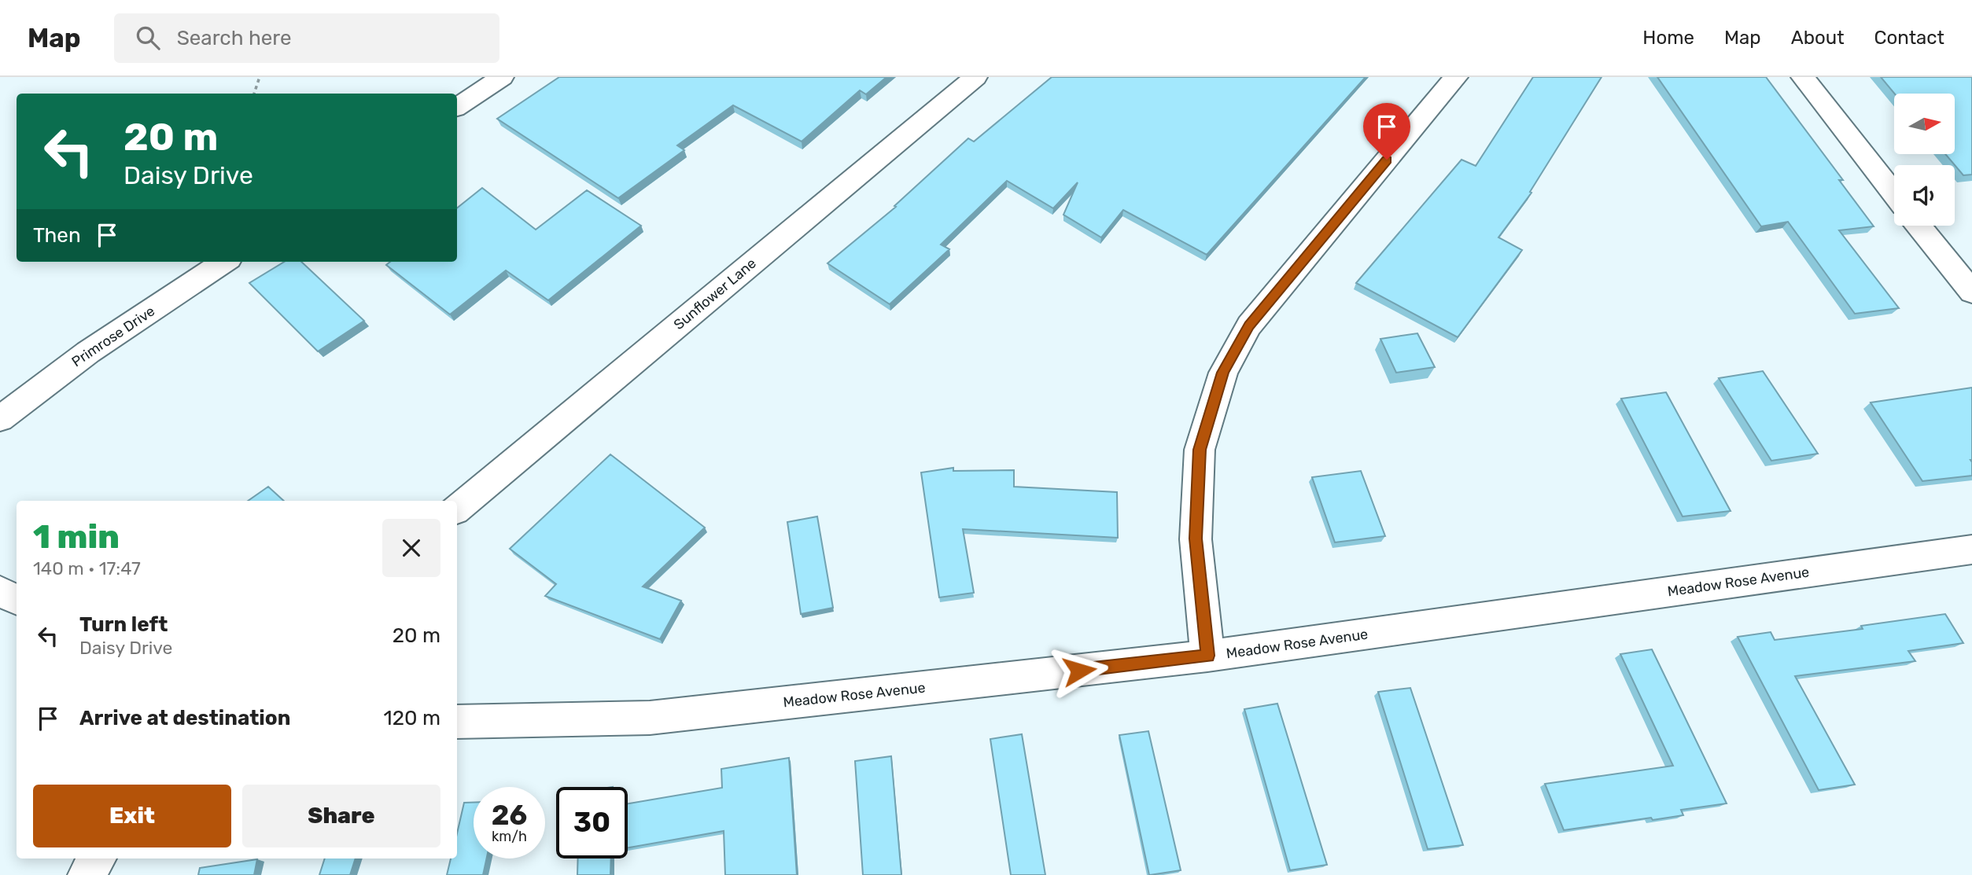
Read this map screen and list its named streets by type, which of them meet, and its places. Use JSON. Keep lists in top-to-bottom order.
{
  "streets": {
    "street": ["Sunflower Lane", "Primrose Drive", "Meadow Rose Avenue"]
  },
  "north": "right",
  "page": {
    "header": "Map",
    "search": "Search here",
    "nav": [
      "Home",
      "Map",
      "About",
      "Contact"
    ],
    "turn": ["20 m", "Daisy Drive"],
    "then": "Then",
    "heading": ["1 min", "140 m · 17:47"],
    "list": [
      {
        "name": "Turn left",
        "note": "Daisy Drive",
        "value": "20 m"
      },
      {
        "name": "Arrive at destination",
        "value": "120 m"
      }
    ],
    "buttons": ["Exit", "Share"],
    "speed": "26 km/h",
    "limit": "30"
  }
}
